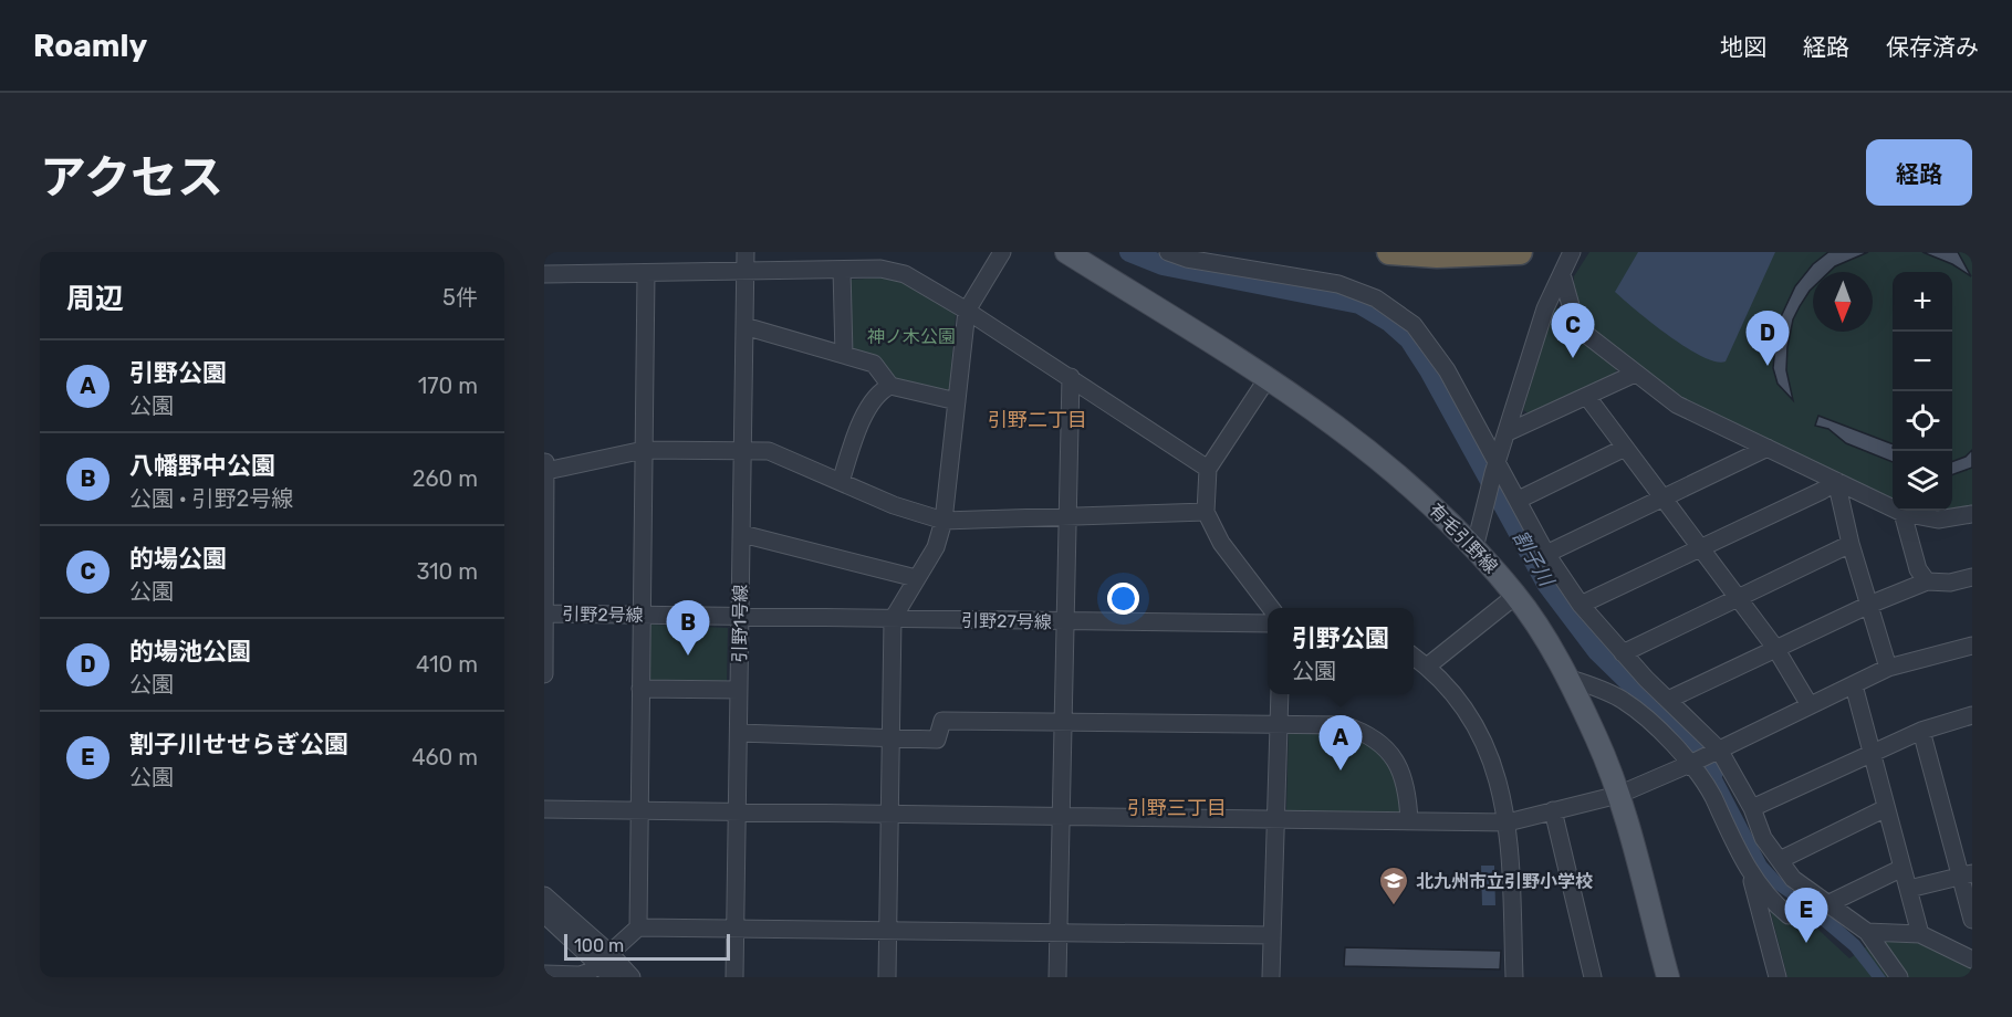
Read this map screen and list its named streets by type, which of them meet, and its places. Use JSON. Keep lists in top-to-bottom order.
{
  "streets": {
    "main road": ["有毛引野線"],
    "street": ["引野2号線", "引野27号線", "引野1号線"]
  },
  "crossings": [
    ["引野2号線", "引野27号線"],
    ["引野2号線", "引野1号線"],
    ["引野27号線", "引野1号線"]
  ],
  "districts": ["引野二丁目", "引野三丁目"],
  "water": ["割子川"],
  "parks": ["神ノ木公園"],
  "places": {
    "school or university": ["北九州市立引野小学校"]
  },
  "scale_bar": "100 m",
  "north": "bottom",
  "page": {
    "header": "Roamly",
    "nav": ["地図", "経路", "保存済み"],
    "title": "アクセス",
    "buttons": "経路",
    "heading": ["周辺", "5件"],
    "map_buttons": ["+", "−"],
    "pins": [
      "C",
      "D",
      "B",
      "A",
      "E"
    ],
    "list": [
      {
        "mark": "A",
        "name": "引野公園",
        "note": "公園",
        "value": "170 m"
      },
      {
        "mark": "B",
        "name": "八幡野中公園",
        "note": "公園 · 引野2号線",
        "value": "260 m"
      },
      {
        "mark": "C",
        "name": "的場公園",
        "note": "公園",
        "value": "310 m"
      },
      {
        "mark": "D",
        "name": "的場池公園",
        "note": "公園",
        "value": "410 m"
      },
      {
        "mark": "E",
        "name": "割子川せせらぎ公園",
        "note": "公園",
        "value": "460 m"
      }
    ],
    "popup": ["引野公園", "公園"],
    "scale": "100 m"
  }
}
